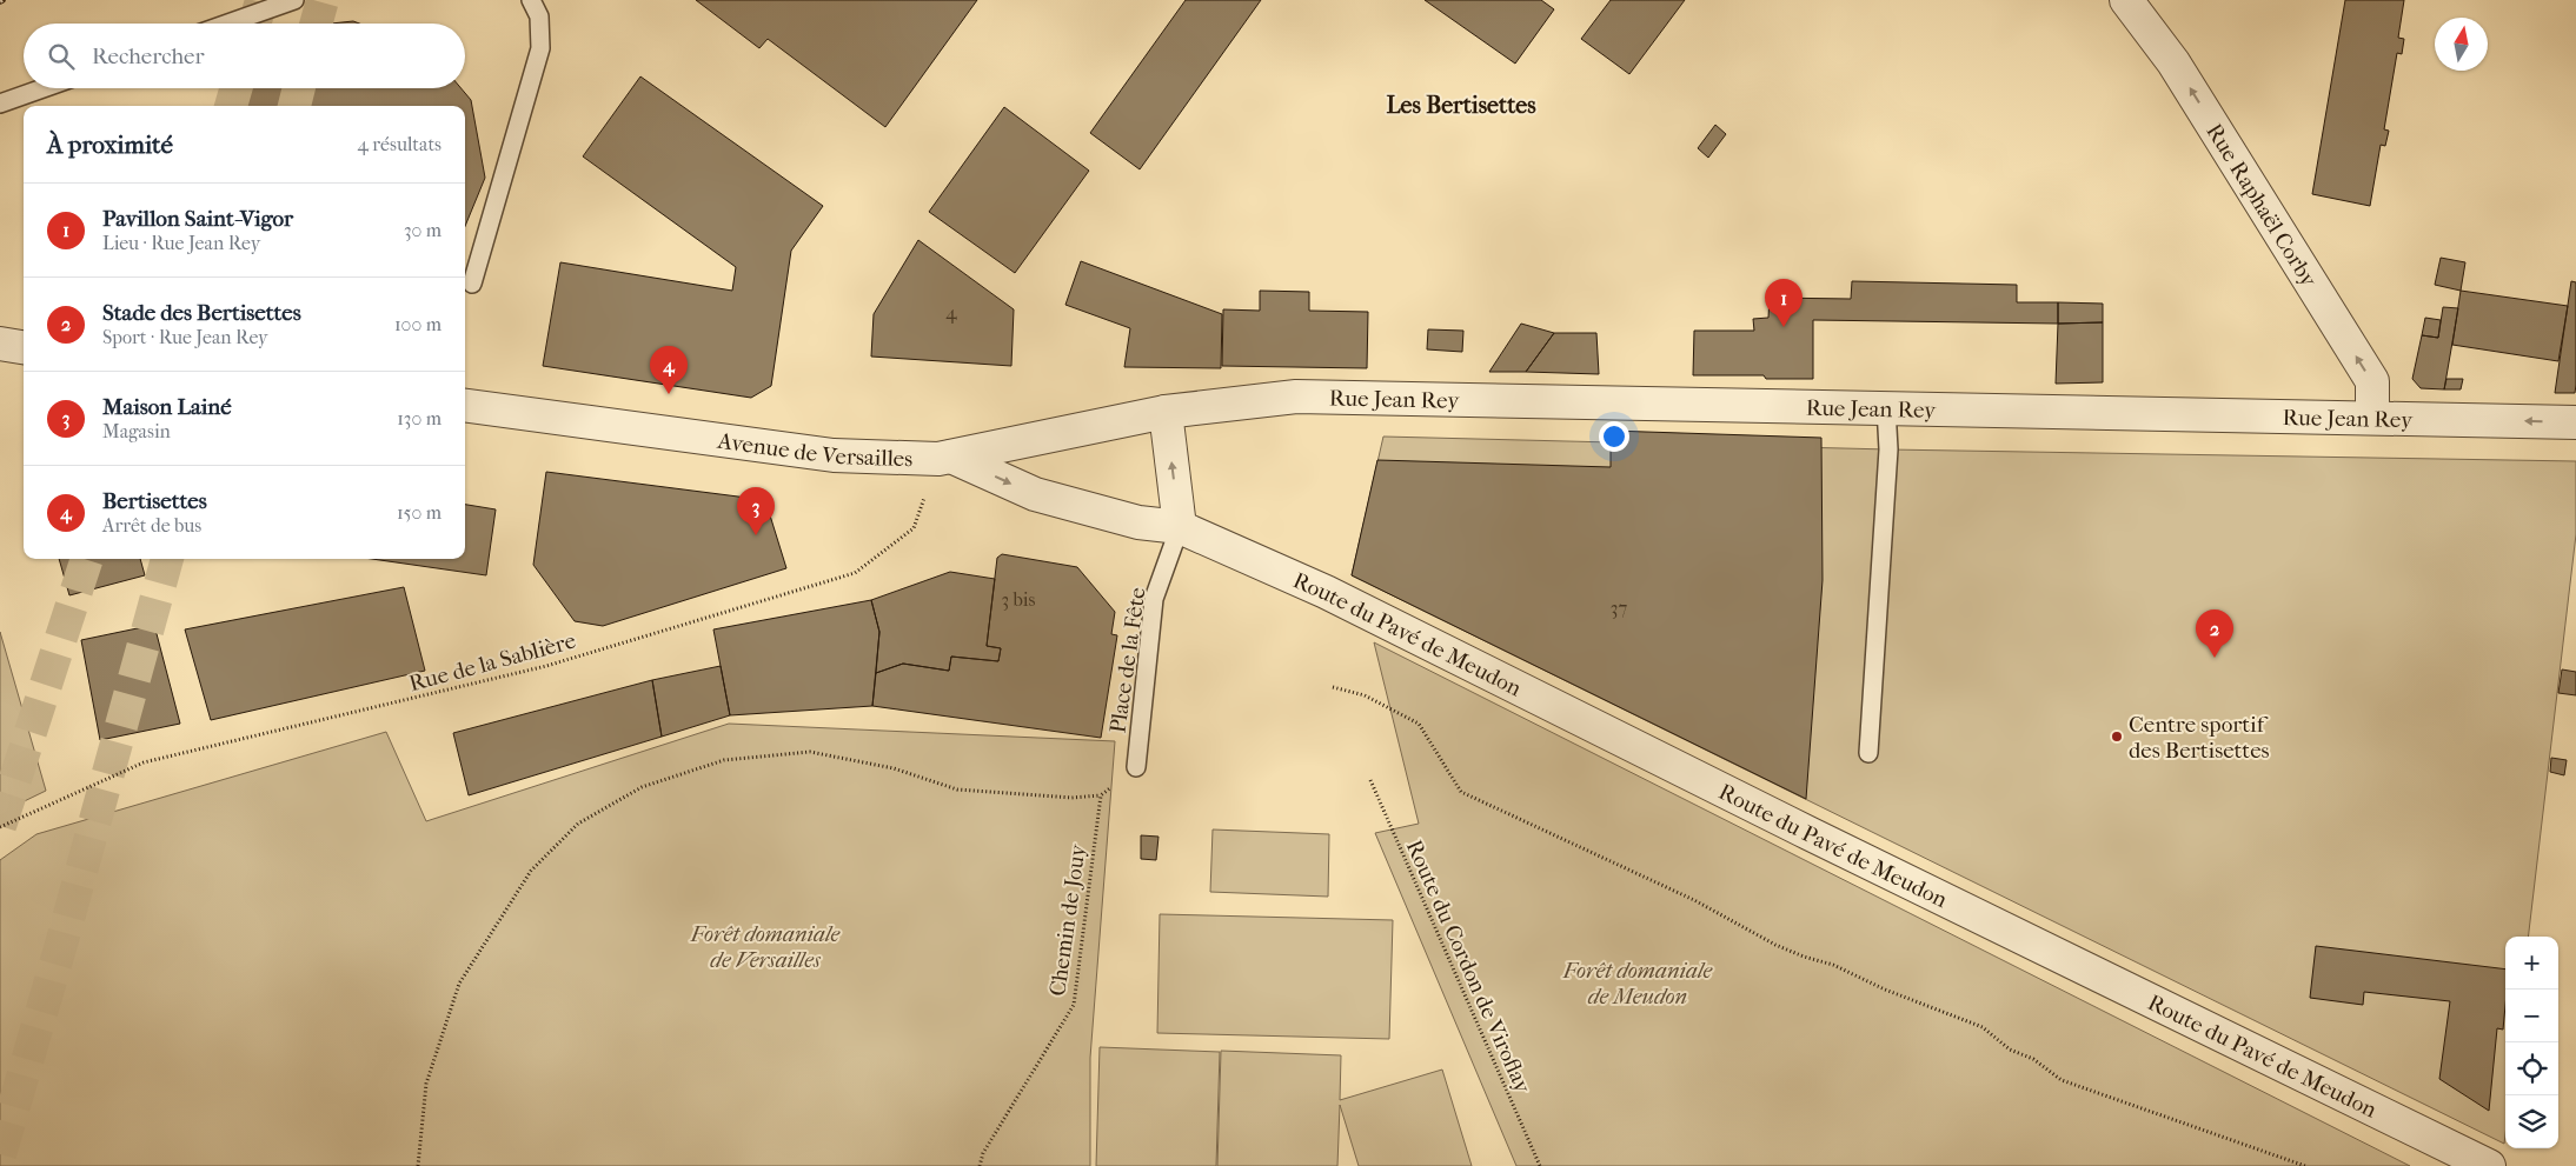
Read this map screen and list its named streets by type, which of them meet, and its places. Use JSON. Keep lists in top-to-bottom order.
{
  "streets": {
    "street": [
      "Rue Raphaël Corby",
      "Rue Jean Rey",
      "Avenue de Versailles",
      "Route du Pavé de Meudon"
    ],
    "lane": ["Place de la Fête"],
    "path": ["Rue de la Sablière", "Chemin de Jouy", "Route du Cordon de Viroflay"]
  },
  "crossings": [
    ["Rue Raphaël Corby", "Rue Jean Rey"],
    ["Rue Jean Rey", "Avenue de Versailles"],
    ["Avenue de Versailles", "Route du Pavé de Meudon"],
    ["Avenue de Versailles", "Rue de la Sablière"],
    ["Route du Pavé de Meudon", "Place de la Fête"],
    ["Route du Pavé de Meudon", "Rue de la Sablière"]
  ],
  "one_way": ["Rue Raphaël Corby"],
  "districts": ["Les Bertisettes"],
  "parks": ["Forêt domaniale de Versailles", "Forêt domaniale de Meudon"],
  "places": ["Centre sportif des Bertisettes"],
  "house_numbers": ["4", "3 bis", "37"],
  "north": "top",
  "page": {
    "search": "Rechercher",
    "heading": ["À proximité", "4 résultats"],
    "list": [
      {
        "mark": "1",
        "name": "Pavillon Saint-Vigor",
        "note": "Lieu · Rue Jean Rey",
        "value": "30 m"
      },
      {
        "mark": "2",
        "name": "Stade des Bertisettes",
        "note": "Sport · Rue Jean Rey",
        "value": "100 m"
      },
      {
        "mark": "3",
        "name": "Maison Lainé",
        "note": "Magasin",
        "value": "130 m"
      },
      {
        "mark": "4",
        "name": "Bertisettes",
        "note": "Arrêt de bus",
        "value": "150 m"
      }
    ],
    "pins": [
      "1",
      "4",
      "3",
      "2"
    ],
    "map_buttons": ["+", "−"]
  }
}
